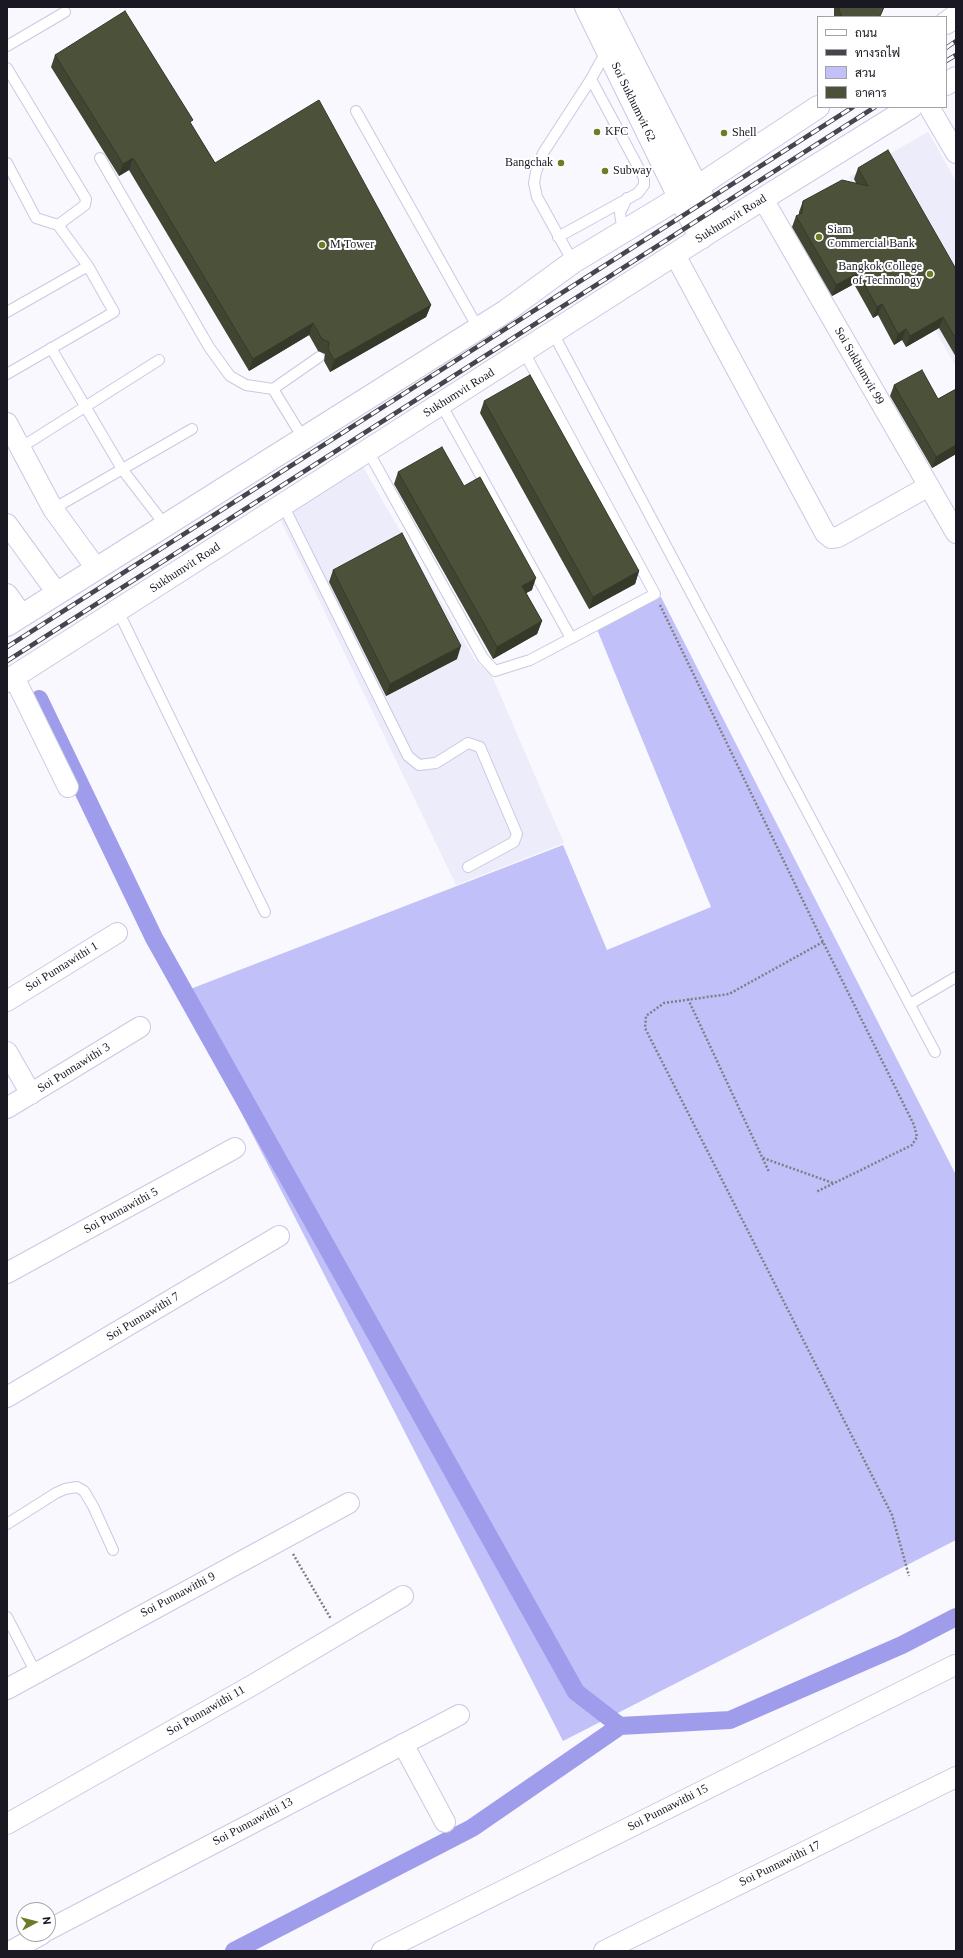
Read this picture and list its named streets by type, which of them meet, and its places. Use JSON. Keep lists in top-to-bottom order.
{
  "streets": {
    "main road": ["Soi Sukhumvit 62", "Sukhumvit Road"],
    "street": [
      "Soi Sukhumvit 99",
      "Soi Punnawithi 1",
      "Soi Punnawithi 3",
      "Soi Punnawithi 5",
      "Soi Punnawithi 7",
      "Soi Punnawithi 9",
      "Soi Punnawithi 11",
      "Soi Punnawithi 15",
      "Soi Punnawithi 13",
      "Soi Punnawithi 17"
    ]
  },
  "crossings": [
    ["Soi Sukhumvit 62", "Sukhumvit Road"],
    ["Sukhumvit Road", "Soi Sukhumvit 99"]
  ],
  "places": [
    "KFC",
    "Shell",
    "Bangchak",
    "Subway",
    "Siam Commercial Bank",
    "M Tower",
    "Bangkok College of Technology"
  ],
  "legend": [
    "ถนน",
    "ทางรถไฟ",
    "สวน",
    "อาคาร"
  ],
  "north": "right"
}
